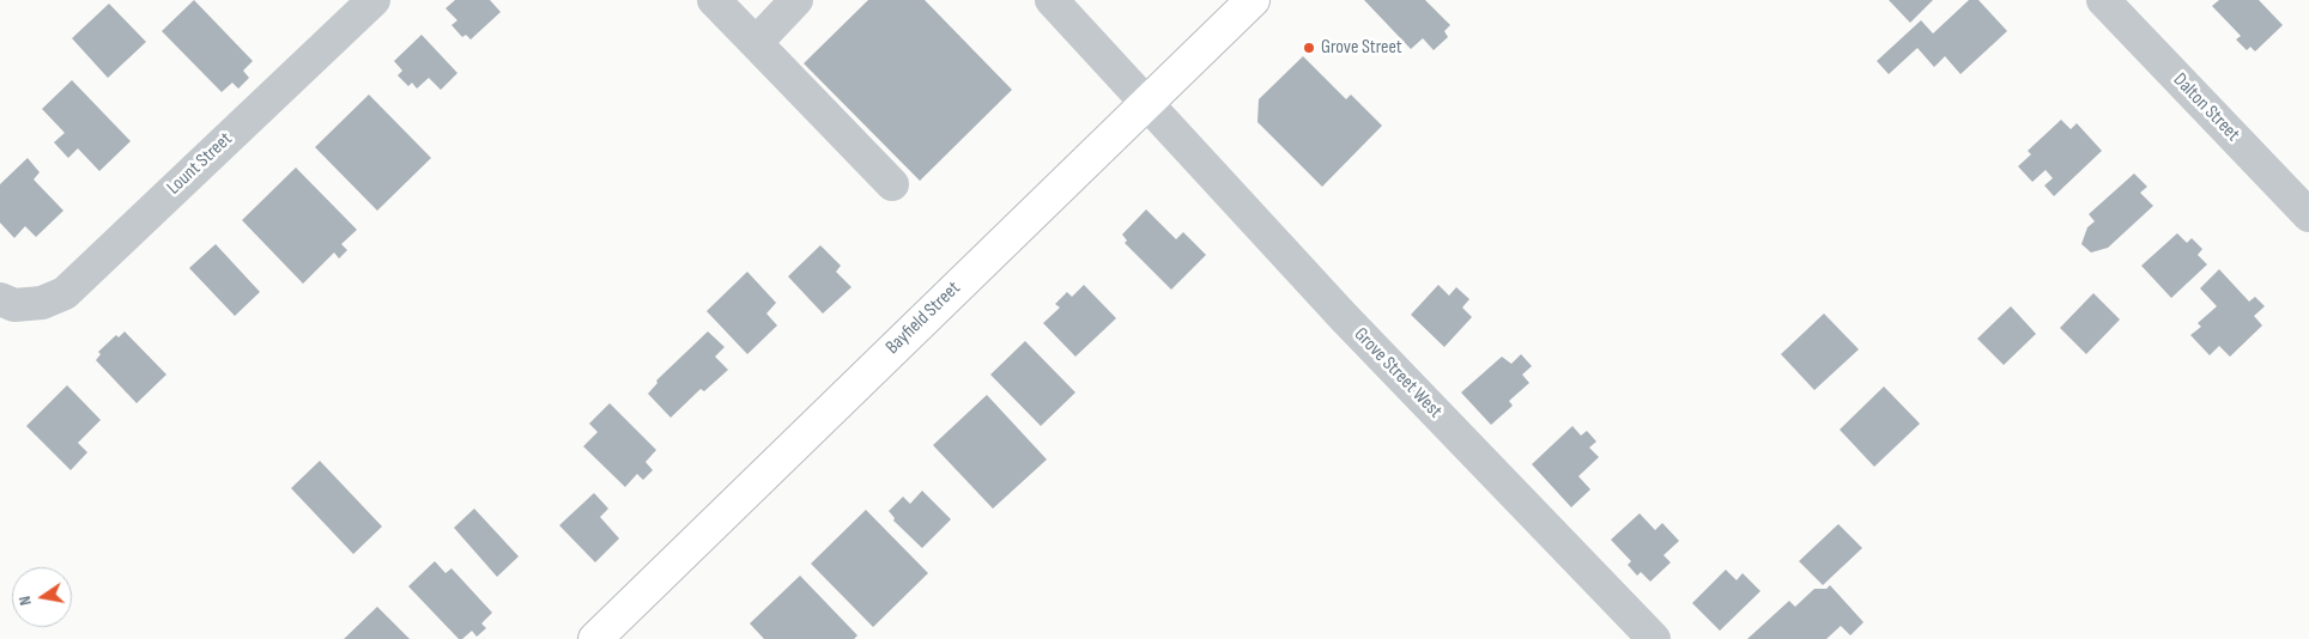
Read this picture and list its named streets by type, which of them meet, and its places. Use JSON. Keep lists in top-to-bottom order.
{
  "streets": {
    "main road": ["Bayfield Street"],
    "street": ["Dalton Street", "Lount Street", "Grove Street West"]
  },
  "crossings": [
    ["Bayfield Street", "Grove Street West"]
  ],
  "places": ["Grove Street"],
  "north": "left"
}
